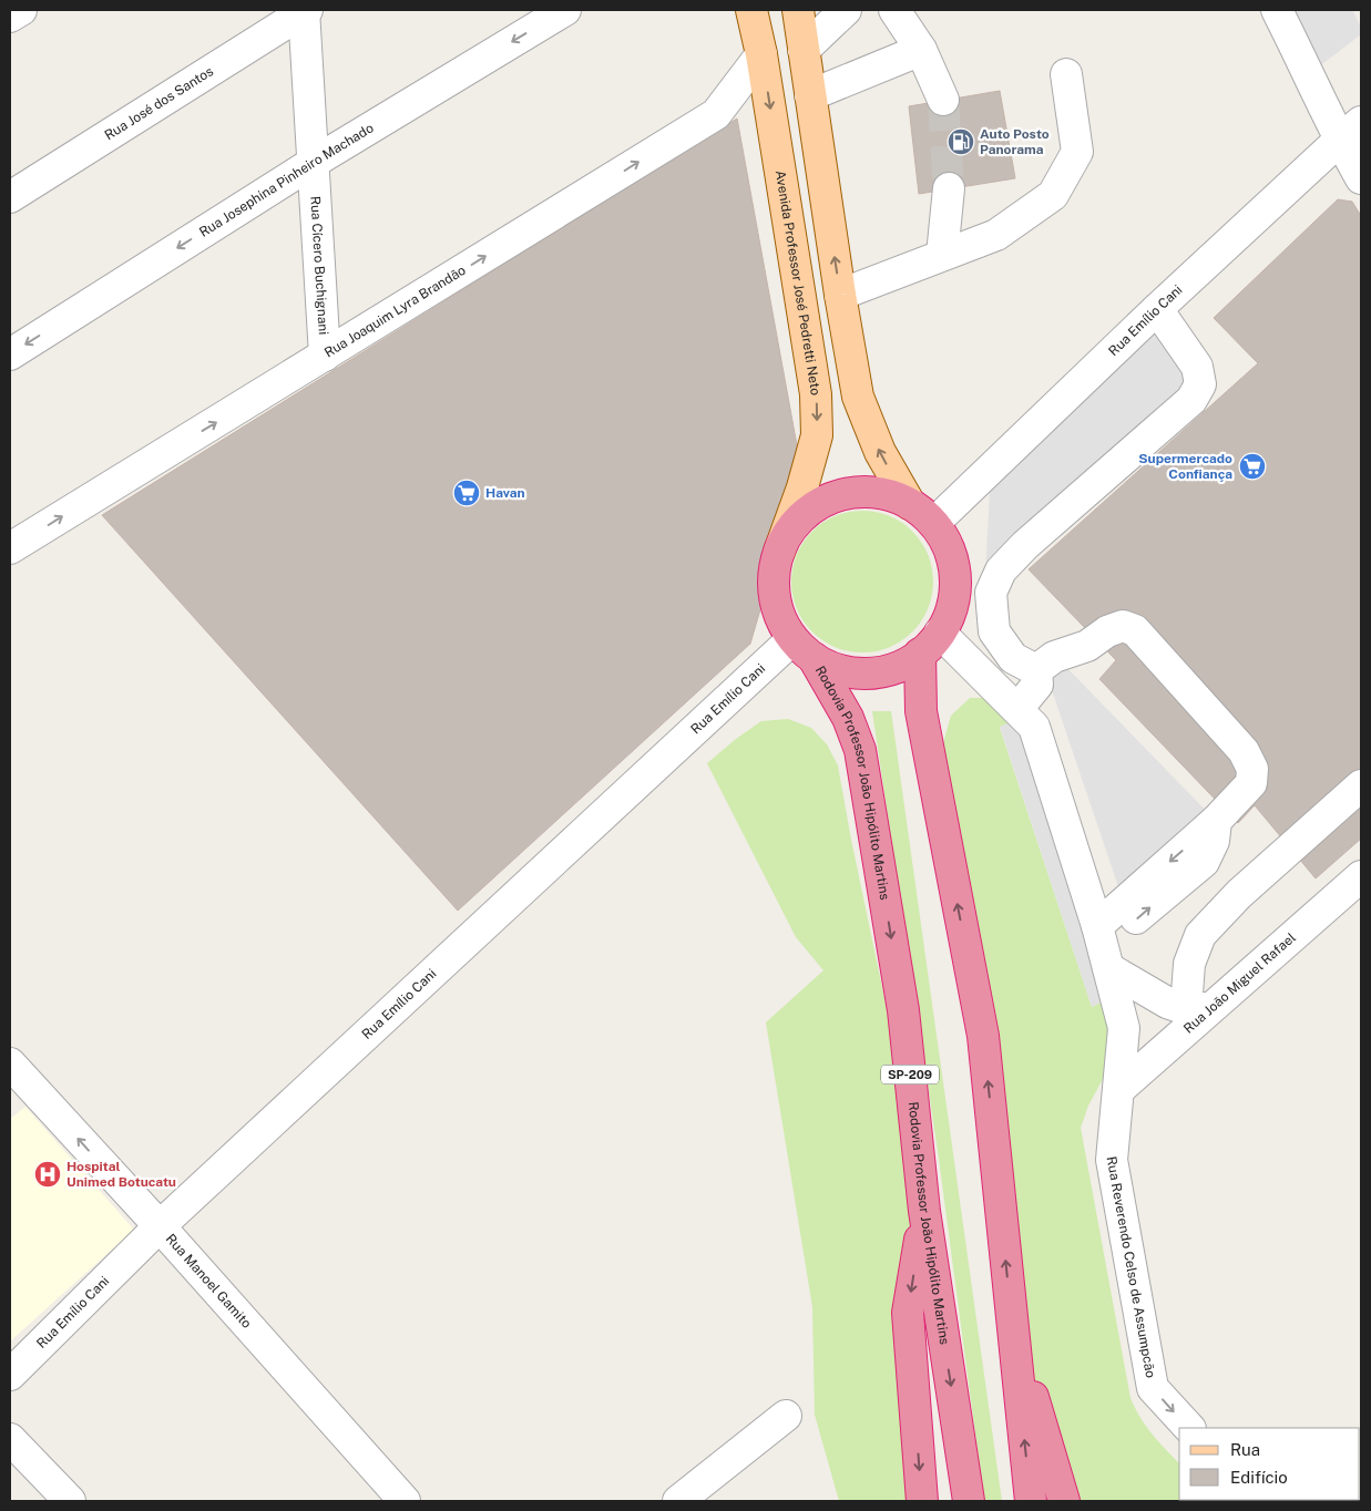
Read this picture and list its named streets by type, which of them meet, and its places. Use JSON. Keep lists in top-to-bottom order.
{
  "streets": {
    "highway": ["Rodovia Professor João Hipólito Martins", "SP-209"],
    "main road": ["Avenida Professor José Pedretti Neto"],
    "street": [
      "Rua José dos Santos",
      "Rua Josephina Pinheiro Machado",
      "Rua Cícero Buchignani",
      "Rua Joaquim Lyra Brandão",
      "Rua Emílio Cani",
      "Rua João Miguel Rafael",
      "Rua Reverendo Celso de Assumpcão",
      "Rua Manoel Gamito"
    ]
  },
  "crossings": [
    ["Rua José dos Santos", "Rua Cícero Buchignani"],
    ["Rua Josephina Pinheiro Machado", "Rua Cícero Buchignani"],
    ["Rua Cícero Buchignani", "Rua Joaquim Lyra Brandão"],
    ["Avenida Professor José Pedretti Neto", "Rua Joaquim Lyra Brandão"],
    ["Avenida Professor José Pedretti Neto", "Rua Emílio Cani"],
    ["Avenida Professor José Pedretti Neto", "Rodovia Professor João Hipólito Martins"],
    ["Avenida Professor José Pedretti Neto", "Rua Reverendo Celso de Assumpcão"],
    ["Rua Emílio Cani", "Rodovia Professor João Hipólito Martins"],
    ["Rua Emílio Cani", "Rua Reverendo Celso de Assumpcão"],
    ["Rua Emílio Cani", "Rua Manoel Gamito"],
    ["Rodovia Professor João Hipólito Martins", "Rua Reverendo Celso de Assumpcão"],
    ["Rua João Miguel Rafael", "Rua Reverendo Celso de Assumpcão"]
  ],
  "one_way": [
    "Rua Josephina Pinheiro Machado",
    "Rua Joaquim Lyra Brandão",
    "Rua Reverendo Celso de Assumpcão",
    "Rua Manoel Gamito"
  ],
  "places": {
    "fuel station": ["Auto Posto Panorama"],
    "supermarket": ["Supermercado Confiança", "Havan"],
    "hospital": ["Hospital Unimed Botucatu"]
  },
  "legend": ["Rua", "Edifício"]
}
